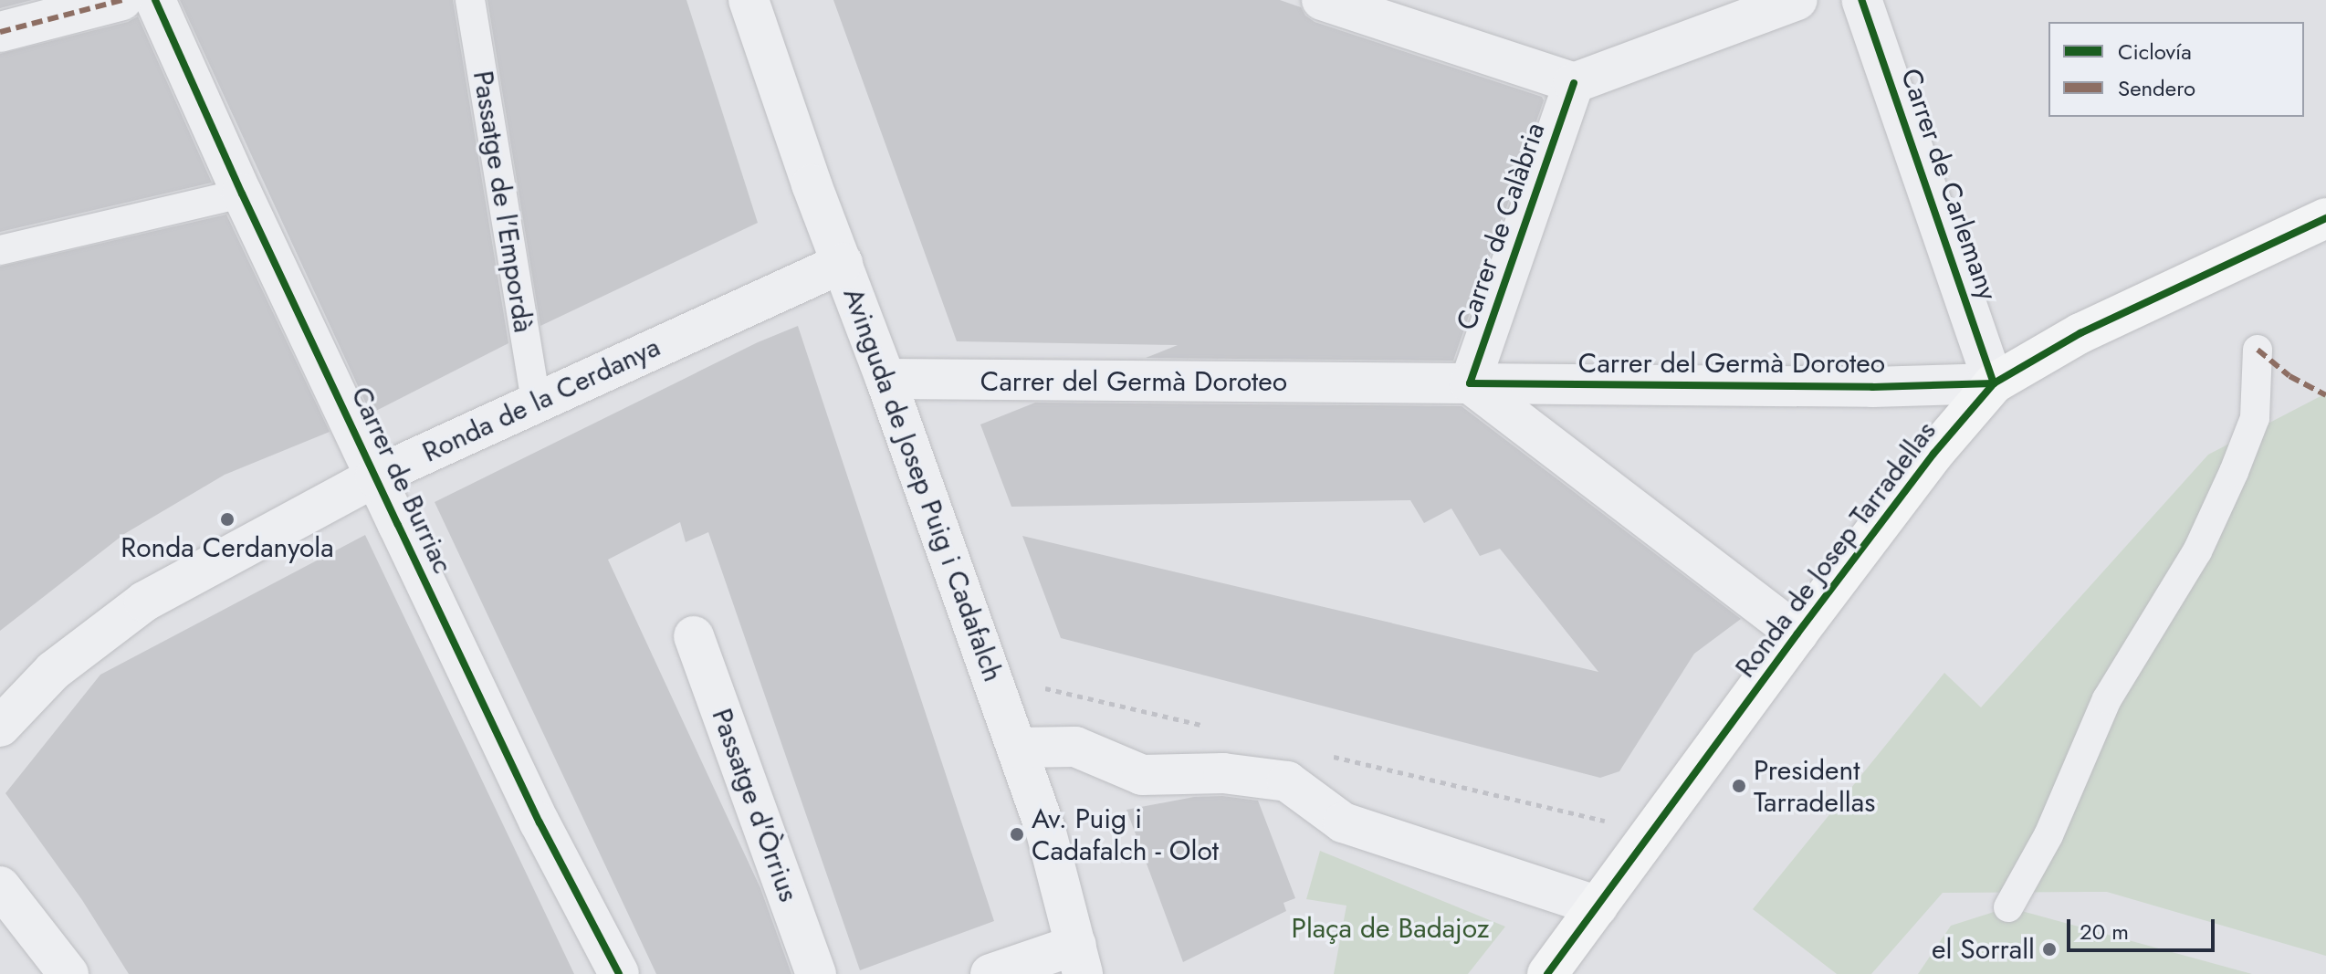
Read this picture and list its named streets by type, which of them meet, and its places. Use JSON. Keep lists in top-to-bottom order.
{
  "streets": {
    "street": [
      "Carrer de Carlemany",
      "Carrer de Calàbria",
      "Carrer del Germà Doroteo",
      "Ronda de la Cerdanya",
      "Carrer de Burriac",
      "Avinguda de Josep Puig i Cadafalch",
      "Ronda de Josep Tarradellas",
      "Passatge d'Òrrius"
    ],
    "lane": ["Passatge de l'Empordà"]
  },
  "crossings": [
    ["Carrer de Carlemany", "Carrer del Germà Doroteo"],
    ["Carrer de Carlemany", "Ronda de Josep Tarradellas"],
    ["Passatge de l'Empordà", "Ronda de la Cerdanya"],
    ["Carrer de Calàbria", "Carrer del Germà Doroteo"],
    ["Carrer del Germà Doroteo", "Avinguda de Josep Puig i Cadafalch"],
    ["Carrer del Germà Doroteo", "Ronda de Josep Tarradellas"],
    ["Ronda de la Cerdanya", "Carrer de Burriac"],
    ["Ronda de la Cerdanya", "Avinguda de Josep Puig i Cadafalch"]
  ],
  "parks": ["Plaça de Badajoz"],
  "places": [
    "Ronda Cerdanyola",
    "President Tarradellas",
    "Av. Puig i Cadafalch - Olot",
    "el Sorrall"
  ],
  "legend": ["Ciclovía", "Sendero"],
  "scale_bar": "20 m"
}
